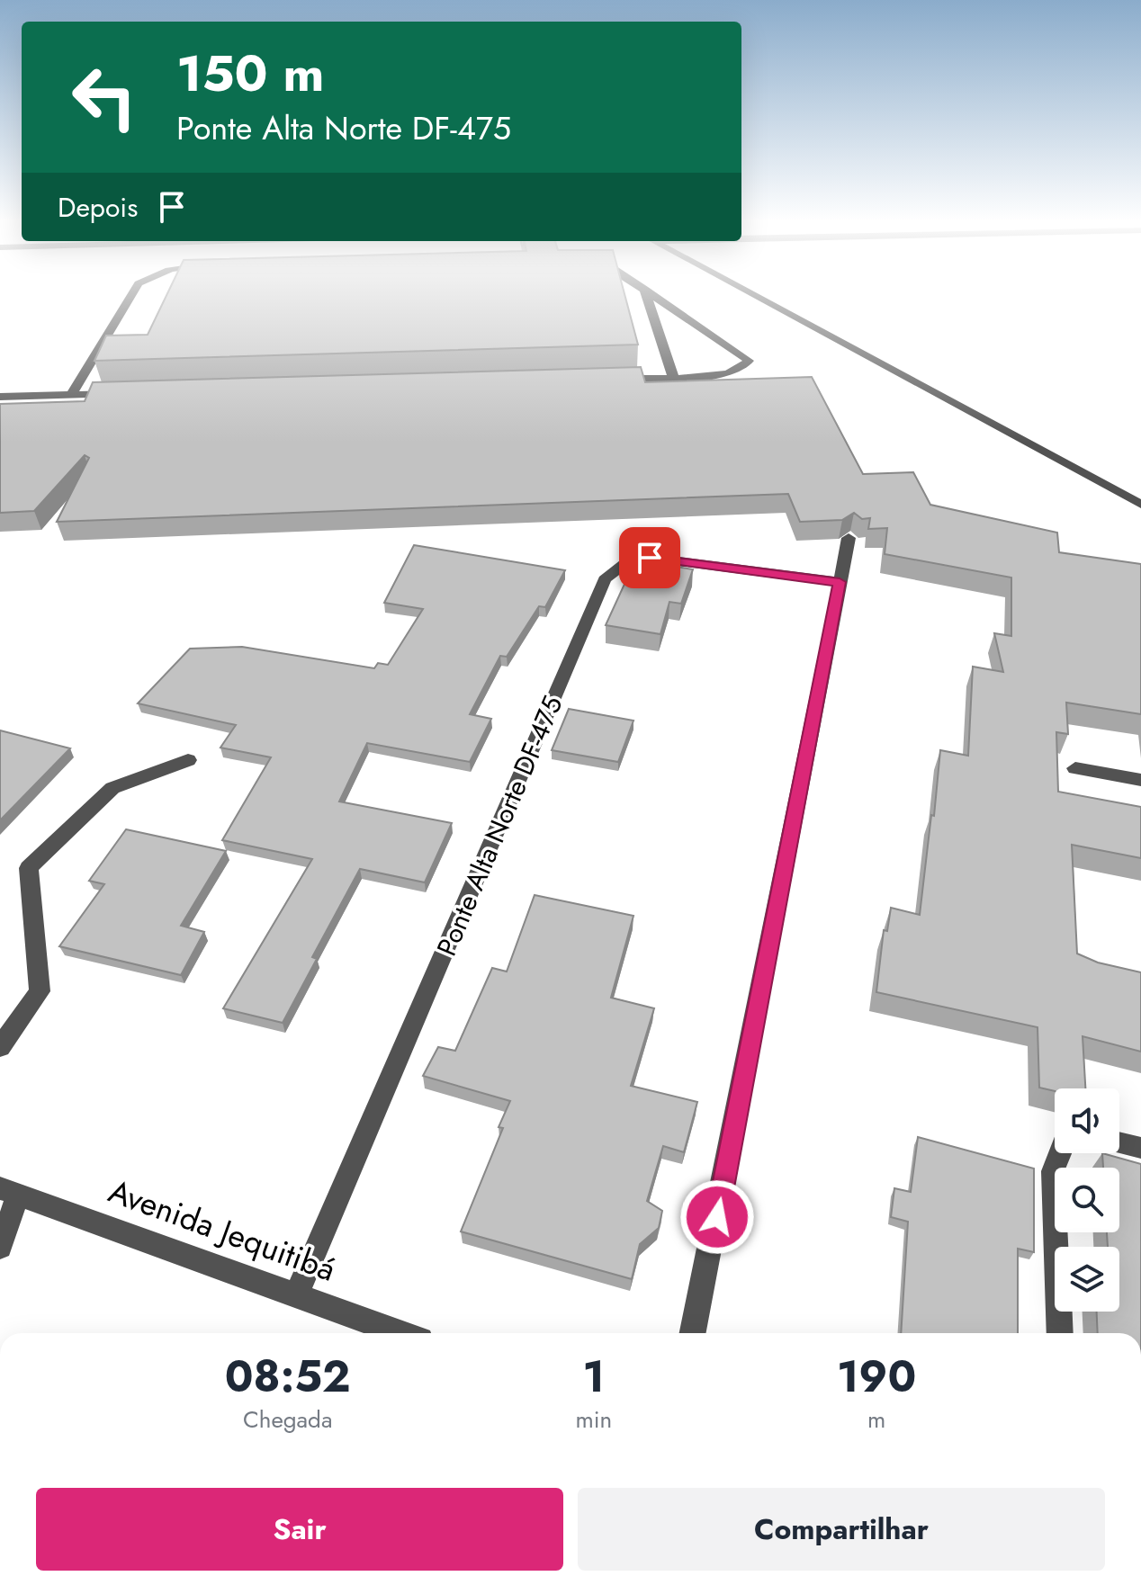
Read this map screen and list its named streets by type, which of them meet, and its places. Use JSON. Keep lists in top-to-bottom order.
{
  "streets": {
    "street": ["Ponte Alta Norte DF-475", "Avenida Jequitibá"]
  },
  "crossings": [
    ["Ponte Alta Norte DF-475", "Avenida Jequitibá"]
  ],
  "page": {
    "turn": ["150 m", "Ponte Alta Norte DF-475"],
    "then": "Depois",
    "eta": [
      "08:52",
      "Chegada",
      "1",
      "min",
      "190",
      "m"
    ],
    "buttons": ["Sair", "Compartilhar"]
  }
}
